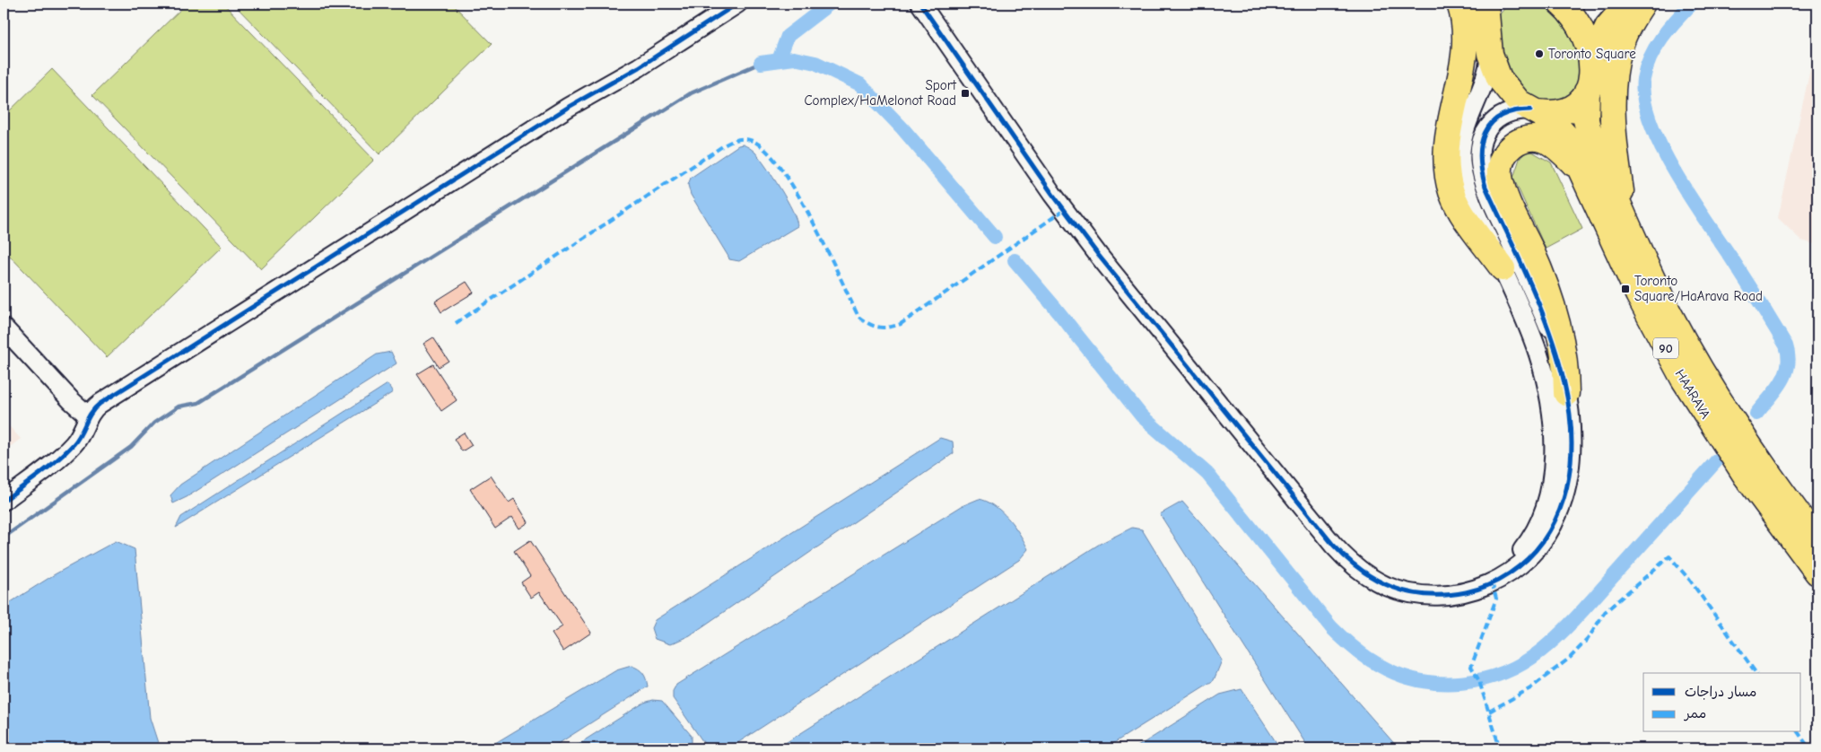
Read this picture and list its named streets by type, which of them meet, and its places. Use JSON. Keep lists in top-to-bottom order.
{
  "streets": {
    "highway": ["90", "HAARAVA"]
  },
  "places": {
    "other": ["Toronto Square"],
    "transit": ["Sport Complex/HaMelonot Road", "Toronto Square/HaArava Road"]
  },
  "legend": ["مسار دراجات", "ممر"]
}
